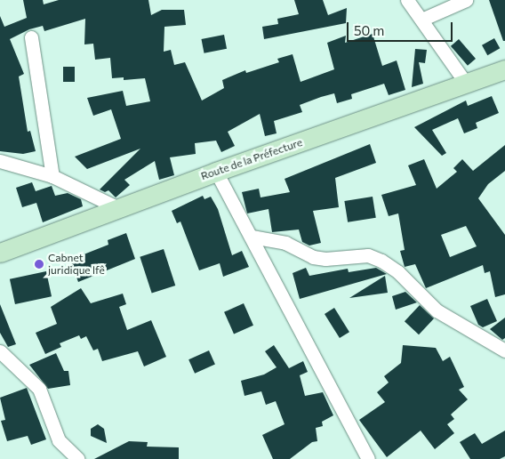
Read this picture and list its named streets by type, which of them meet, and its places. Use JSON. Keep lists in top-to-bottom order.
{
  "streets": {
    "street": ["Route de la Préfecture"]
  },
  "places": ["Cabnet juridique lfê"],
  "scale_bar": "50 m"
}
